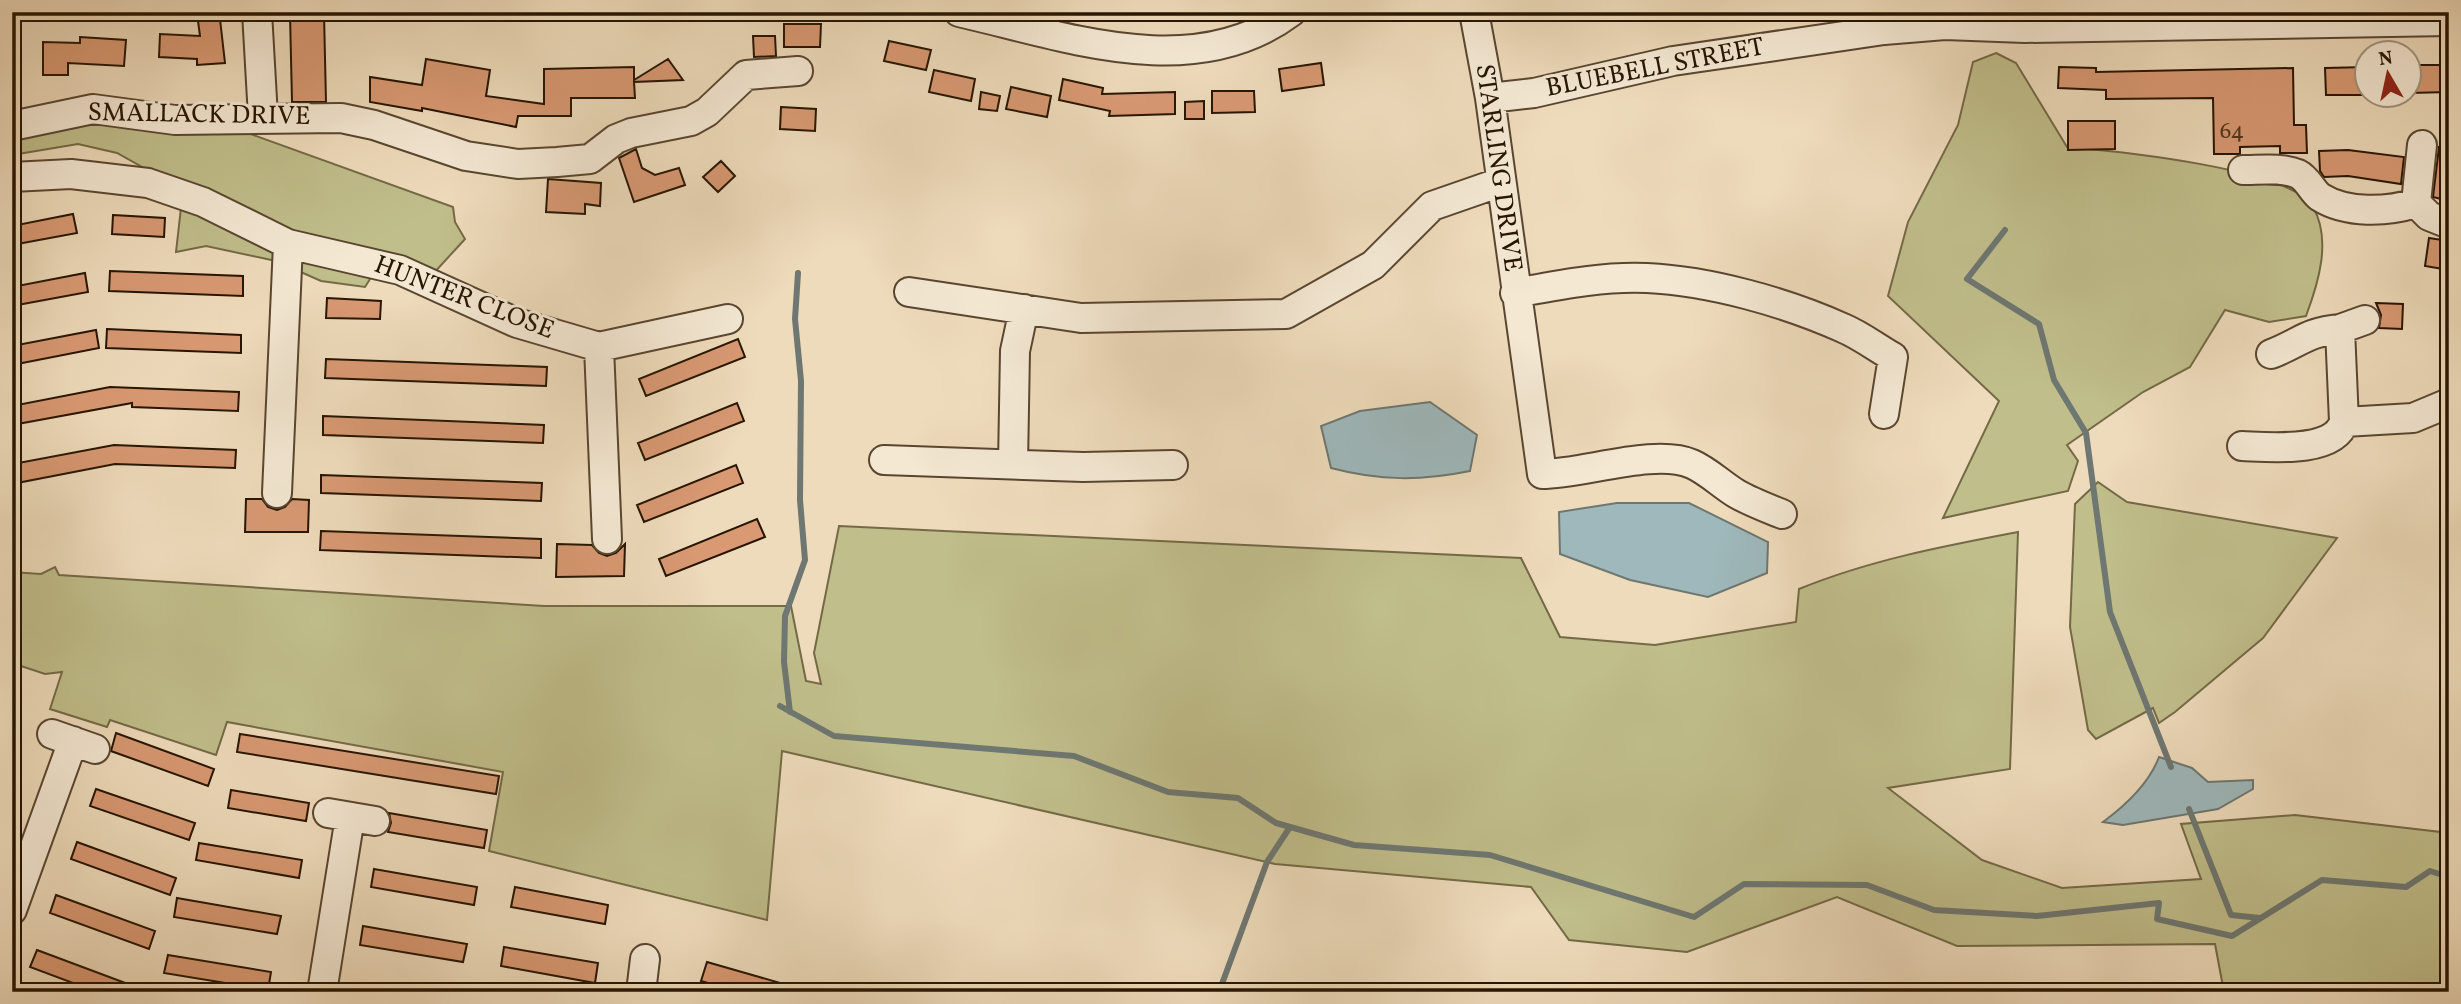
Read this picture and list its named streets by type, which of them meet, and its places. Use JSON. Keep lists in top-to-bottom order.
{
  "streets": {
    "street": [
      "BLUEBELL STREET",
      "SMALLACK DRIVE",
      "STARLING DRIVE",
      "HUNTER CLOSE"
    ]
  },
  "crossings": [
    ["BLUEBELL STREET", "STARLING DRIVE"]
  ],
  "house_numbers": ["64"],
  "north": "top"
}
